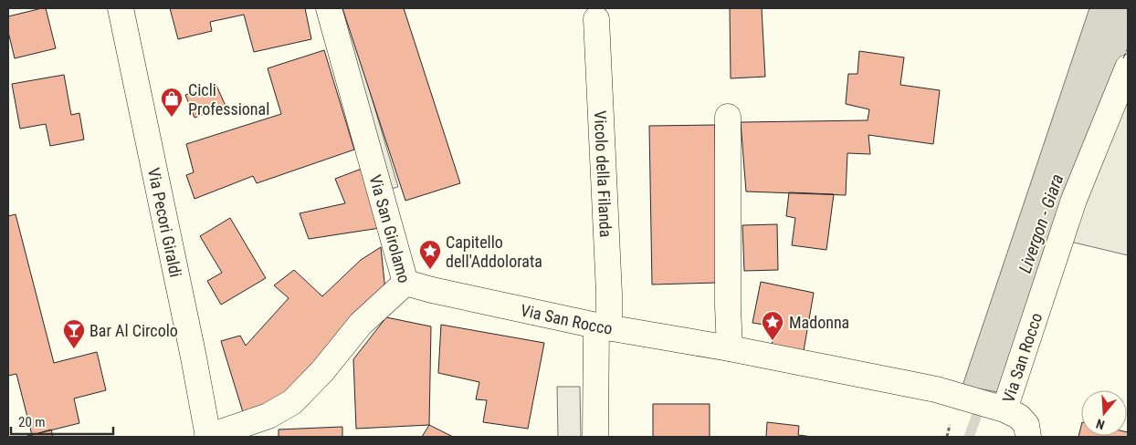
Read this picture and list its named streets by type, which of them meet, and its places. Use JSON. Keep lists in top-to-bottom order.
{
  "streets": {
    "street": [
      "Vicolo della Filanda",
      "Via Pecori Giraldi",
      "Via San Girolamo",
      "Via San Rocco"
    ]
  },
  "crossings": [
    ["Vicolo della Filanda", "Via San Rocco"],
    ["Via Pecori Giraldi", "Via San Girolamo"],
    ["Via San Girolamo", "Via San Rocco"]
  ],
  "water": ["Livergon - Giara"],
  "places": {
    "shop": ["Cicli Professional"],
    "place": ["Capitello dell'Addolorata", "Madonna"],
    "bar": ["Bar Al Circolo"]
  },
  "scale_bar": "20 m",
  "north": "bottom"
}
